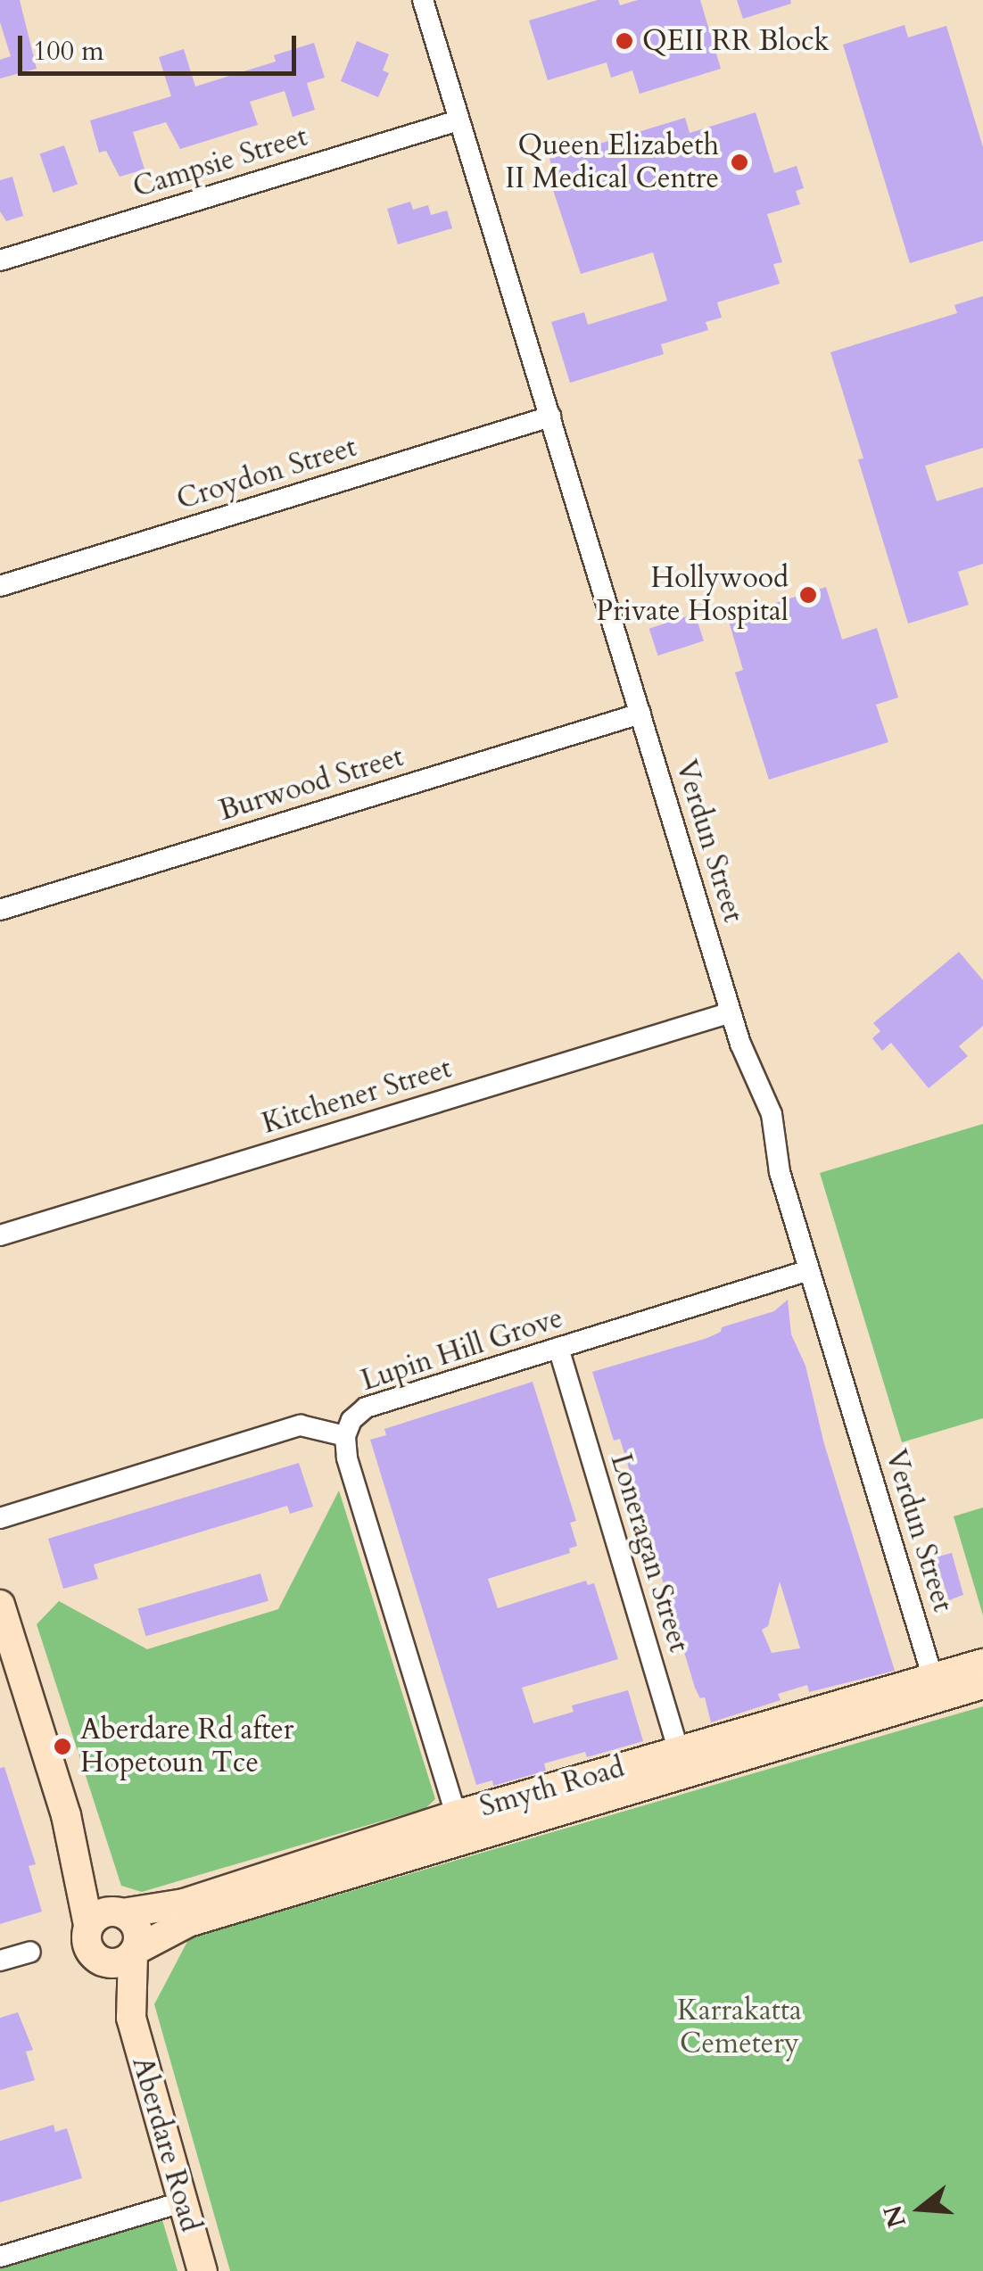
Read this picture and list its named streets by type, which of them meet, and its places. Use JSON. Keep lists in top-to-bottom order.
{
  "streets": {
    "main road": ["Smyth Road", "Aberdare Road"],
    "street": [
      "Campsie Street",
      "Croydon Street",
      "Burwood Street",
      "Verdun Street",
      "Kitchener Street",
      "Lupin Hill Grove",
      "Loneragan Street"
    ]
  },
  "crossings": [
    ["Campsie Street", "Verdun Street"],
    ["Croydon Street", "Verdun Street"],
    ["Burwood Street", "Verdun Street"],
    ["Verdun Street", "Kitchener Street"],
    ["Verdun Street", "Lupin Hill Grove"],
    ["Verdun Street", "Smyth Road"],
    ["Lupin Hill Grove", "Loneragan Street"],
    ["Loneragan Street", "Smyth Road"],
    ["Smyth Road", "Aberdare Road"]
  ],
  "parks": ["Karrakatta Cemetery"],
  "places": [
    "QEII RR Block",
    "Queen Elizabeth II Medical Centre",
    "Hollywood Private Hospital",
    "Aberdare Rd after Hopetoun Tce"
  ],
  "scale_bar": "100 m",
  "north": "left"
}
